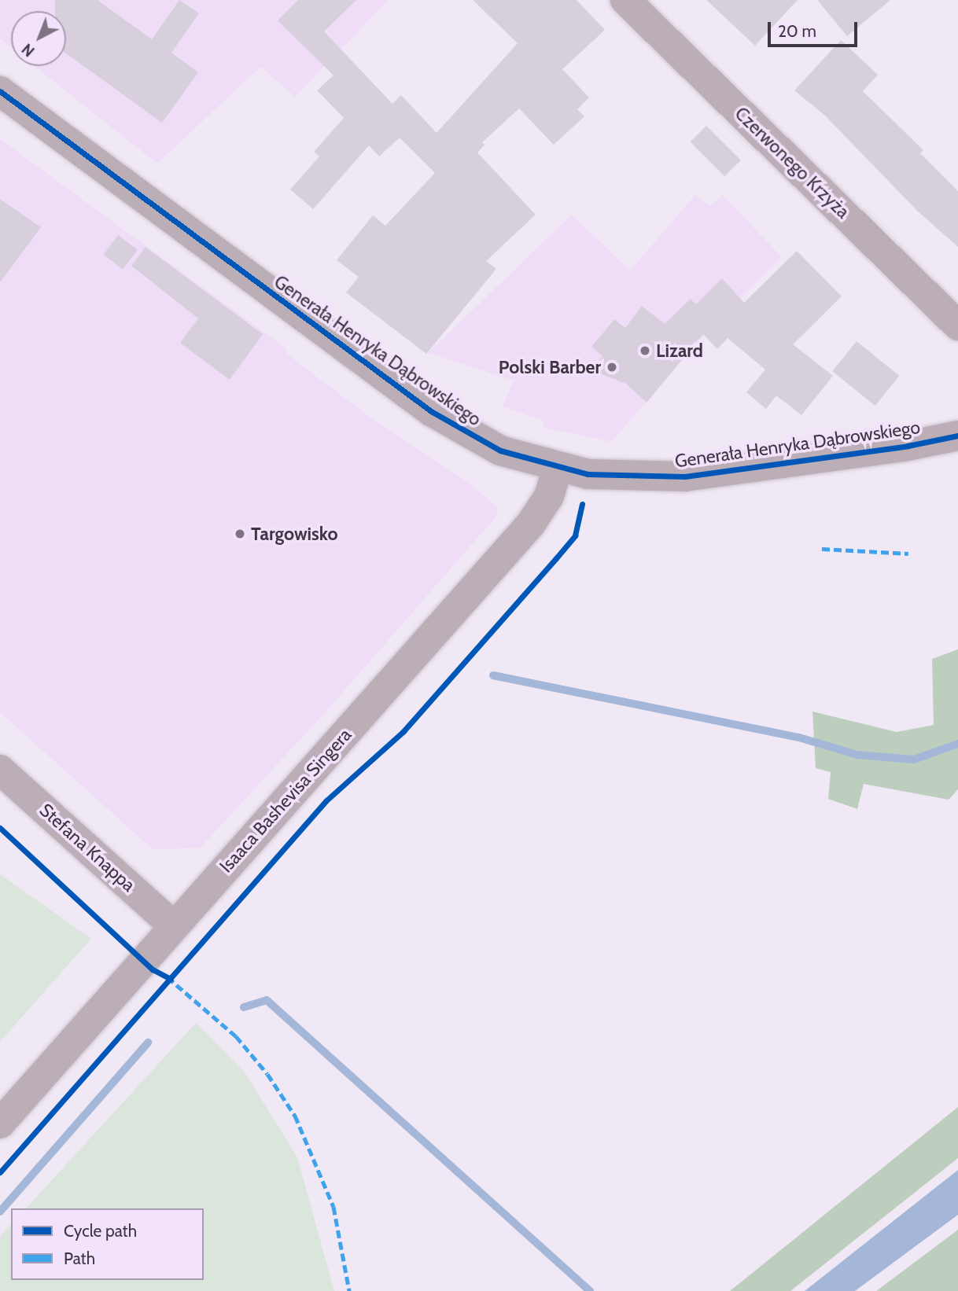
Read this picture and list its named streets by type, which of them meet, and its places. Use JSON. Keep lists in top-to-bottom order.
{
  "streets": {
    "street": [
      "Czerwonego Krzyża",
      "Generała Henryka Dąbrowskiego",
      "Isaaca Bashevisa Singera",
      "Stefana Knappa"
    ]
  },
  "crossings": [
    ["Generała Henryka Dąbrowskiego", "Isaaca Bashevisa Singera"],
    ["Isaaca Bashevisa Singera", "Stefana Knappa"]
  ],
  "places": ["Lizard", "Polski Barber", "Targowisko"],
  "legend": ["Cycle path", "Path"],
  "scale_bar": "20 m",
  "north": "bottom left"
}
